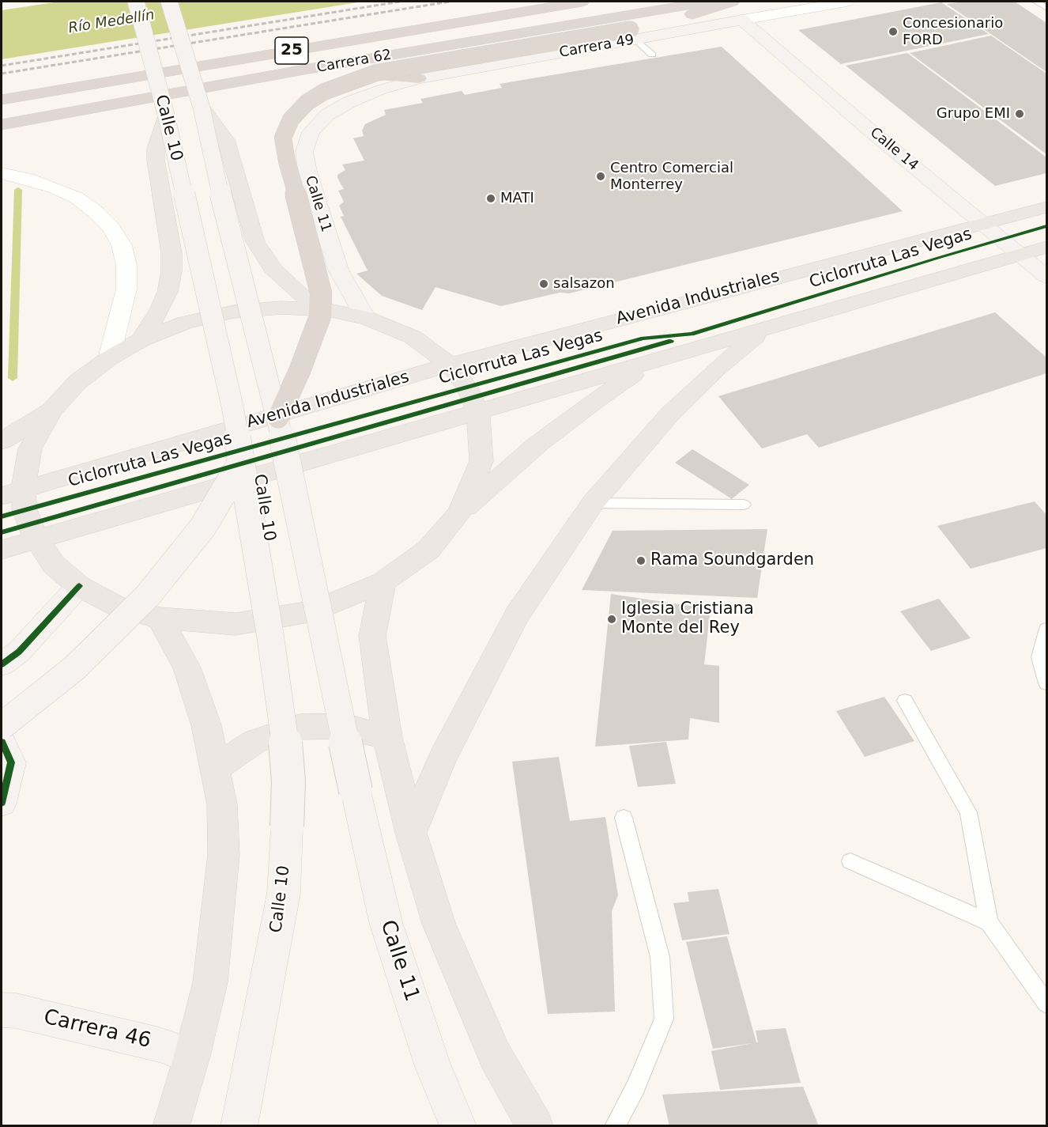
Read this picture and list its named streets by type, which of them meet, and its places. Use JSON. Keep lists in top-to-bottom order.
{
  "streets": {
    "highway": ["25", "Carrera 62"],
    "main road": [
      "Carrera 49",
      "Calle 10",
      "Calle 14",
      "Calle 11",
      "Avenida Industriales",
      "Carrera 46"
    ],
    "cycle path": ["Ciclorruta Las Vegas"]
  },
  "crossings": [
    ["Carrera 49", "Calle 14"],
    ["Carrera 49", "Calle 11"],
    ["Calle 10", "Calle 11"],
    ["Calle 14", "Avenida Industriales"]
  ],
  "water": ["Río Medellín"],
  "places": [
    "Concesionario FORD",
    "Grupo EMI",
    "Centro Comercial Monterrey",
    "MATI",
    "salsazon",
    "Rama Soundgarden",
    "Iglesia Cristiana Monte del Rey"
  ]
}
